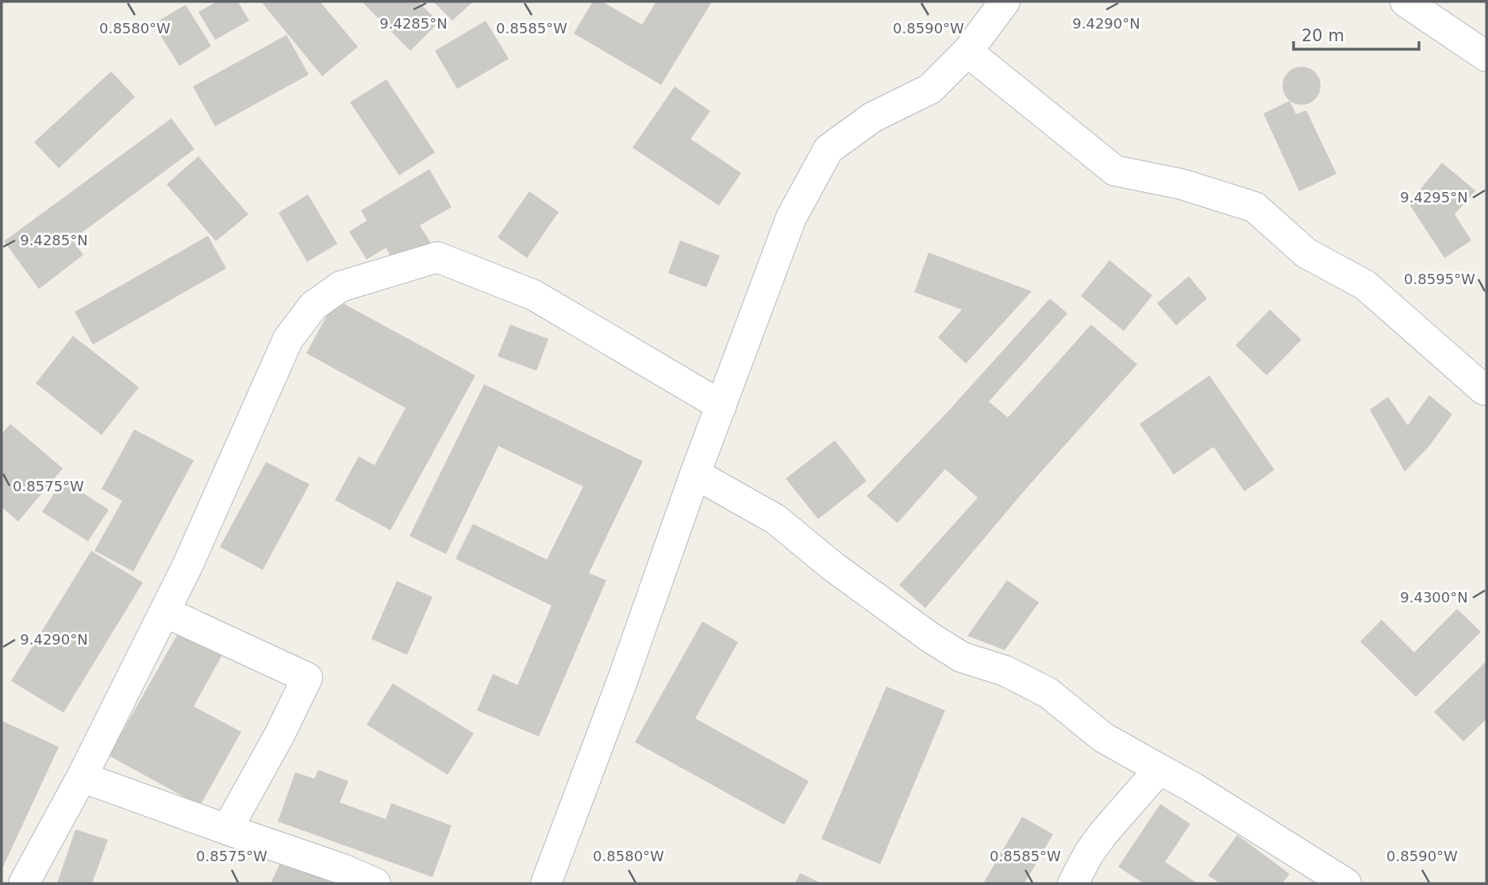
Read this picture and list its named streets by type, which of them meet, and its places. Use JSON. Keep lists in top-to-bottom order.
{
  "scale_bar": "20 m",
  "coordinates": [
    "9.4285°N",
    "9.4290°N",
    "0.8580°W",
    "0.8585°W",
    "0.8590°W",
    "9.4295°N",
    "0.8595°W",
    "0.8575°W",
    "9.4300°N"
  ]
}
